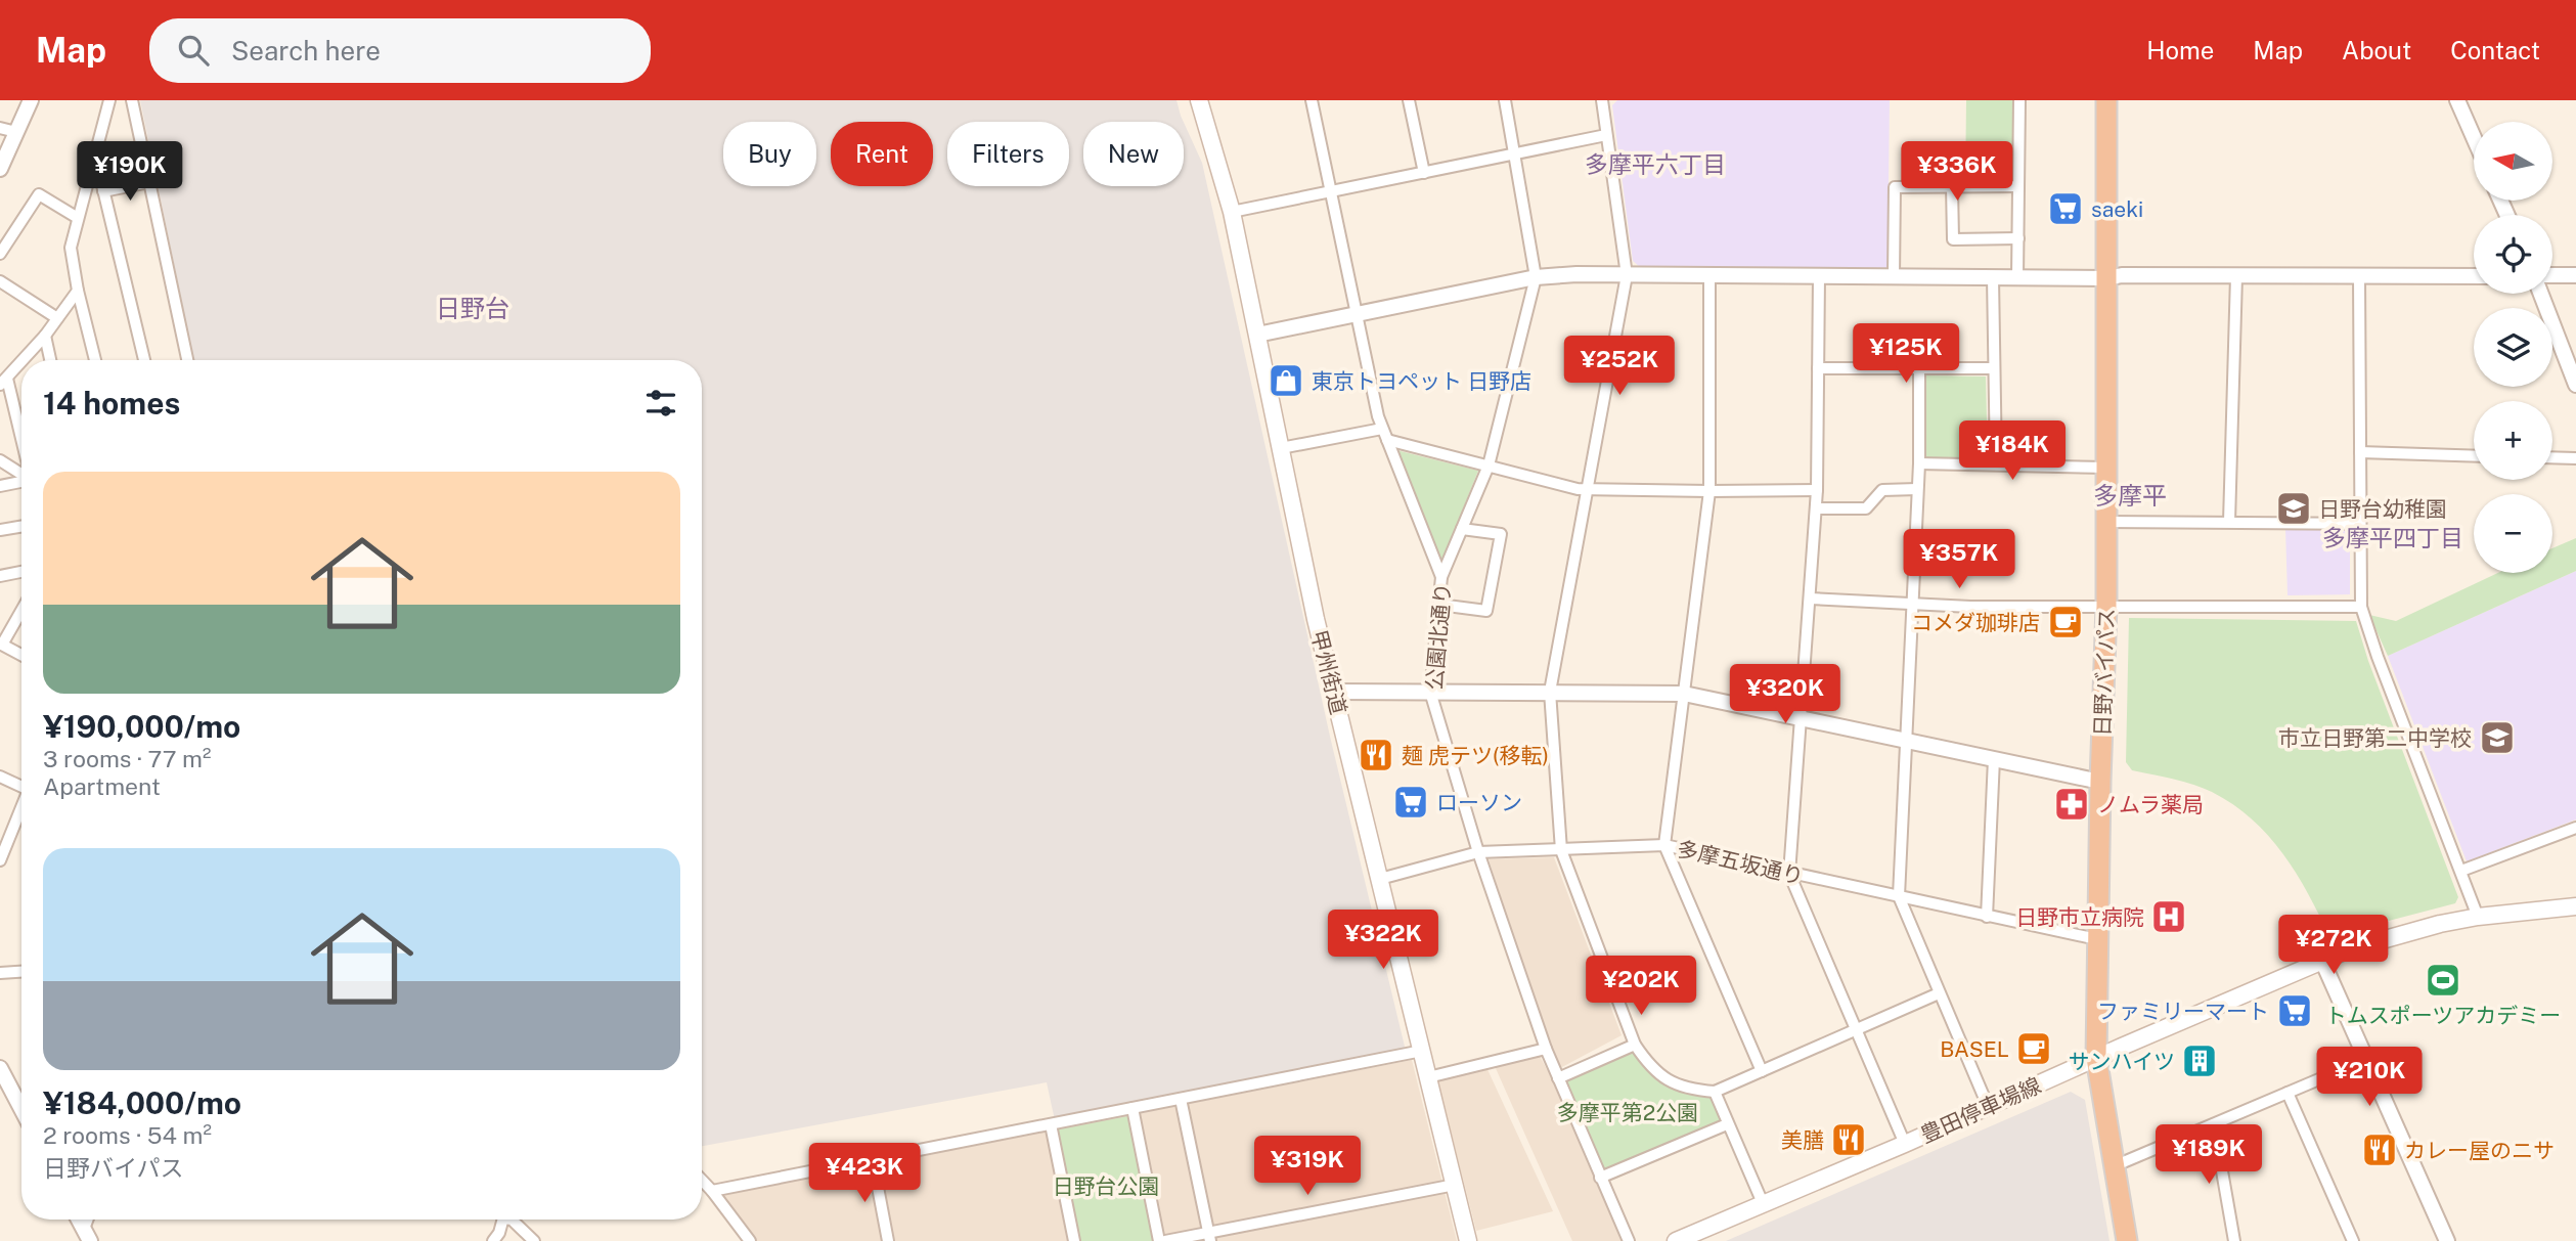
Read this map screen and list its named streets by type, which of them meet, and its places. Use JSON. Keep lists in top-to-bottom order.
{
  "streets": {
    "highway": ["日野バイパス"],
    "main road": ["甲州街道", "豊田停車場線"],
    "street": ["公園北通り", "多摩五坂通り"]
  },
  "crossings": [
    ["公園北通り", "多摩五坂通り"],
    ["甲州街道", "多摩五坂通り"],
    ["日野バイパス", "多摩五坂通り"],
    ["日野バイパス", "豊田停車場線"]
  ],
  "districts": [
    "多摩平六丁目",
    "日野台",
    "多摩平",
    "多摩平四丁目"
  ],
  "parks": ["多摩平第2公園", "日野台公園"],
  "places": {
    "supermarket": ["saeki", "ローソン", "ファミリーマート"],
    "shop": ["東京トヨペット 日野店"],
    "school or university": ["日野台幼稚園", "市立日野第二中学校"],
    "cafe": ["コメダ珈琲店", "BASEL"],
    "restaurant": ["麺 虎テツ(移転)", "美膳", "カレー屋のニサ"],
    "pharmacy": ["ノムラ薬局"],
    "hospital": ["日野市立病院"],
    "sports": ["トムスポーツアカデミー"],
    "building": ["サンハイツ"]
  },
  "north": "left",
  "page": {
    "header": "Map",
    "search": "Search here",
    "nav": [
      "Home",
      "Map",
      "About",
      "Contact"
    ],
    "map_buttons": ["+", "−"],
    "chip": [
      "Buy",
      "Rent",
      "Filters",
      "New"
    ],
    "price": [
      "¥190K",
      "¥336K",
      "¥125K",
      "¥252K",
      "¥184K",
      "¥357K",
      "¥320K",
      "¥322K",
      "¥272K",
      "¥202K",
      "¥210K",
      "¥189K",
      "¥319K",
      "¥423K"
    ],
    "heading": "14 homes",
    "list": [
      {
        "name": "¥190,000/mo",
        "note": "3 rooms · 77 m² · Apartment"
      },
      {
        "name": "¥184,000/mo",
        "note": "2 rooms · 54 m² · 日野バイパス"
      }
    ]
  }
}
